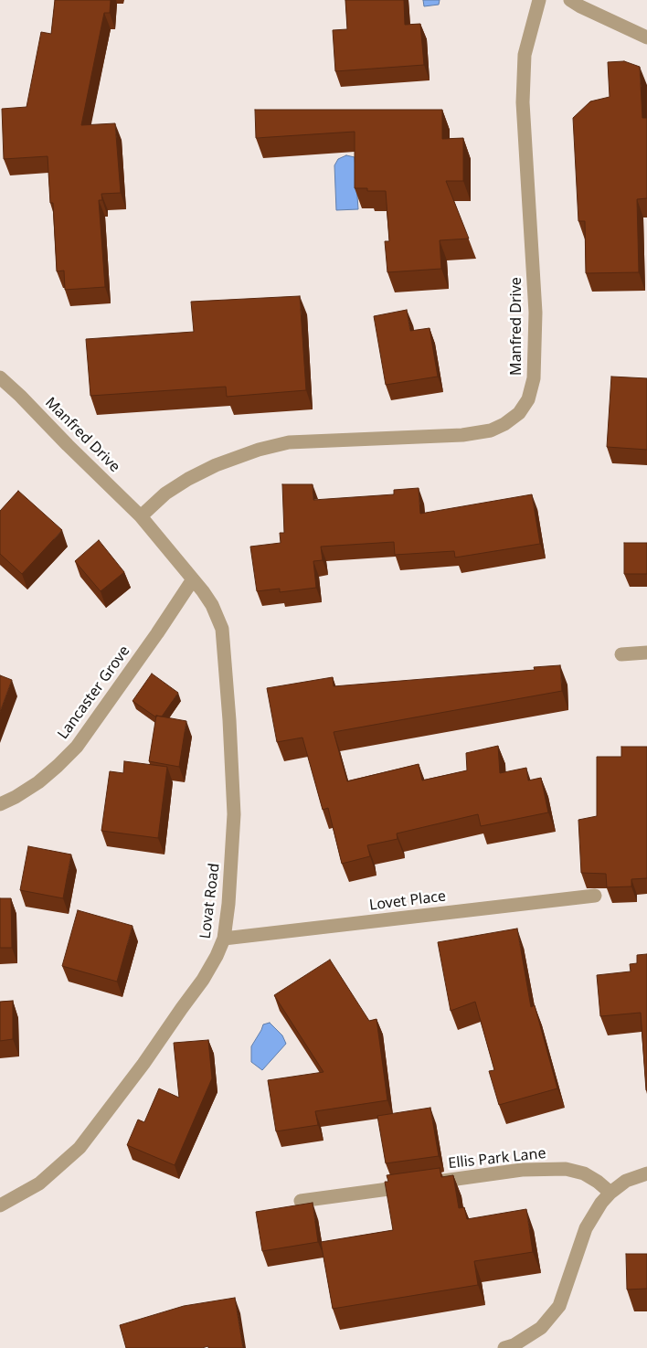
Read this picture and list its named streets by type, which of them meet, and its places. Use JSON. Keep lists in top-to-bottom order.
{
  "streets": {
    "street": [
      "Manfred Drive",
      "Lancaster Grove",
      "Lovat Road",
      "Lovet Place",
      "Ellis Park Lane"
    ]
  },
  "crossings": [
    ["Manfred Drive", "Lancaster Grove"],
    ["Manfred Drive", "Lovat Road"],
    ["Lancaster Grove", "Lovat Road"],
    ["Lovat Road", "Lovet Place"]
  ]
}
